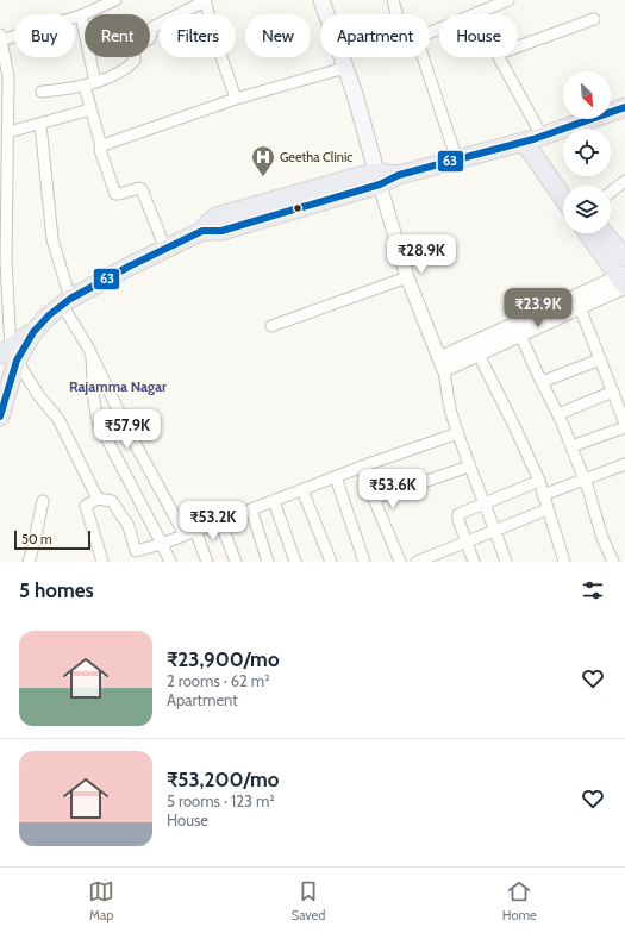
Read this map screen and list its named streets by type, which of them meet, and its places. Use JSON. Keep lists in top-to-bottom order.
{
  "districts": ["Rajamma Nagar"],
  "places": {
    "hospital": ["Geetha Clinic"]
  },
  "lines": ["transit line 63"],
  "scale_bar": "50 m",
  "north": "bottom right",
  "page": {
    "chip": [
      "Buy",
      "Rent",
      "Filters",
      "New",
      "Apartment",
      "House"
    ],
    "price": [
      "₹28.9K",
      "₹23.9K",
      "₹57.9K",
      "₹53.6K",
      "₹53.2K"
    ],
    "scale": "50 m",
    "heading": "5 homes",
    "list": [
      {
        "name": "₹23,900/mo",
        "note": "2 rooms · 62 m² · Apartment"
      },
      {
        "name": "₹53,200/mo",
        "note": "5 rooms · 123 m² · House"
      }
    ],
    "tabs": ["Map", "Saved", "Home"]
  }
}
